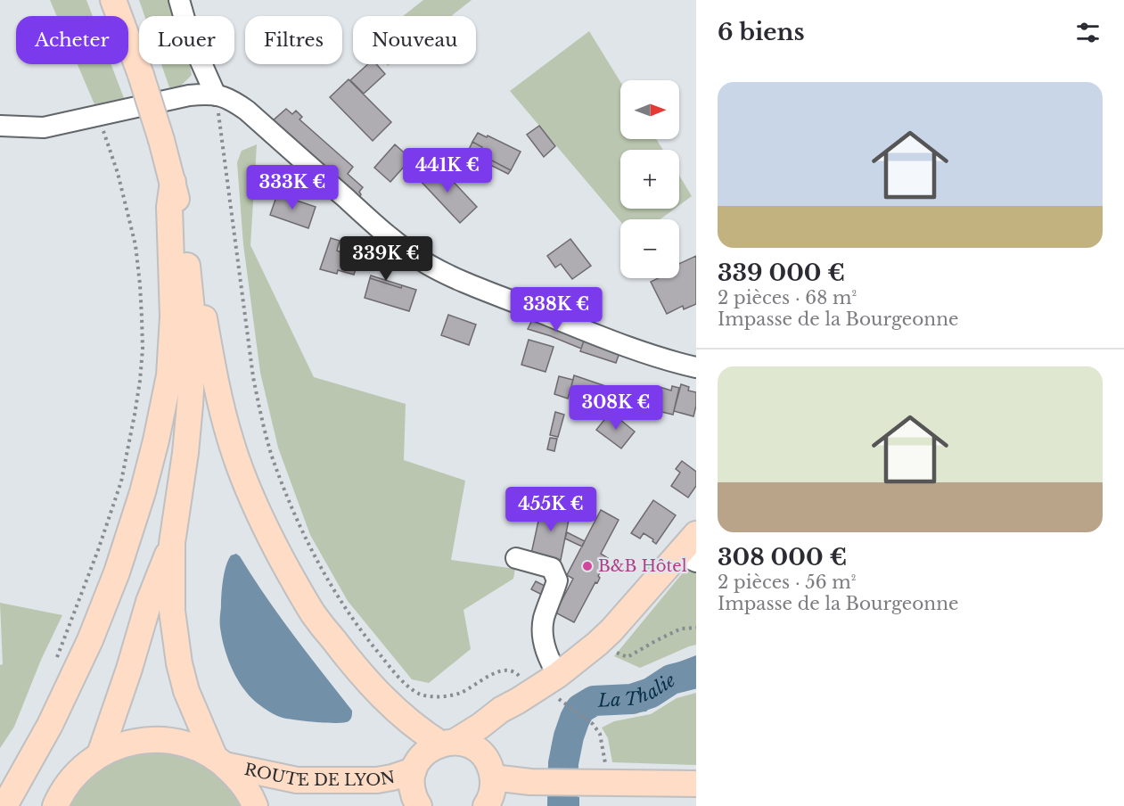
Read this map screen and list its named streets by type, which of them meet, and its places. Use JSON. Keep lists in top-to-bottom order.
{
  "streets": {
    "main road": ["ROUTE DE LYON"]
  },
  "water": ["La Thalie"],
  "places": ["B&B Hôtel"],
  "north": "right",
  "page": {
    "heading": "6 biens",
    "chip": [
      "Acheter",
      "Louer",
      "Filtres",
      "Nouveau"
    ],
    "list": [
      {
        "name": "339 000 €",
        "note": "2 pièces · 68 m² · Impasse de la Bourgeonne"
      },
      {
        "name": "308 000 €",
        "note": "2 pièces · 56 m² · Impasse de la Bourgeonne"
      }
    ],
    "map_buttons": ["+", "−"],
    "price": [
      "441K €",
      "333K €",
      "339K €",
      "338K €",
      "308K €",
      "455K €"
    ]
  }
}
